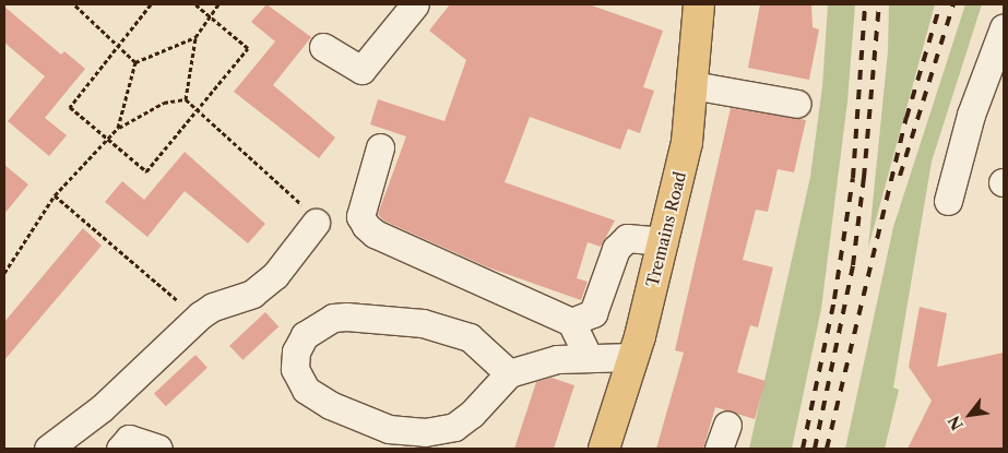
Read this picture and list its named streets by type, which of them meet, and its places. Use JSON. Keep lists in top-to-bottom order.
{
  "streets": {
    "main road": ["Tremains Road"]
  },
  "north": "bottom left"
}
